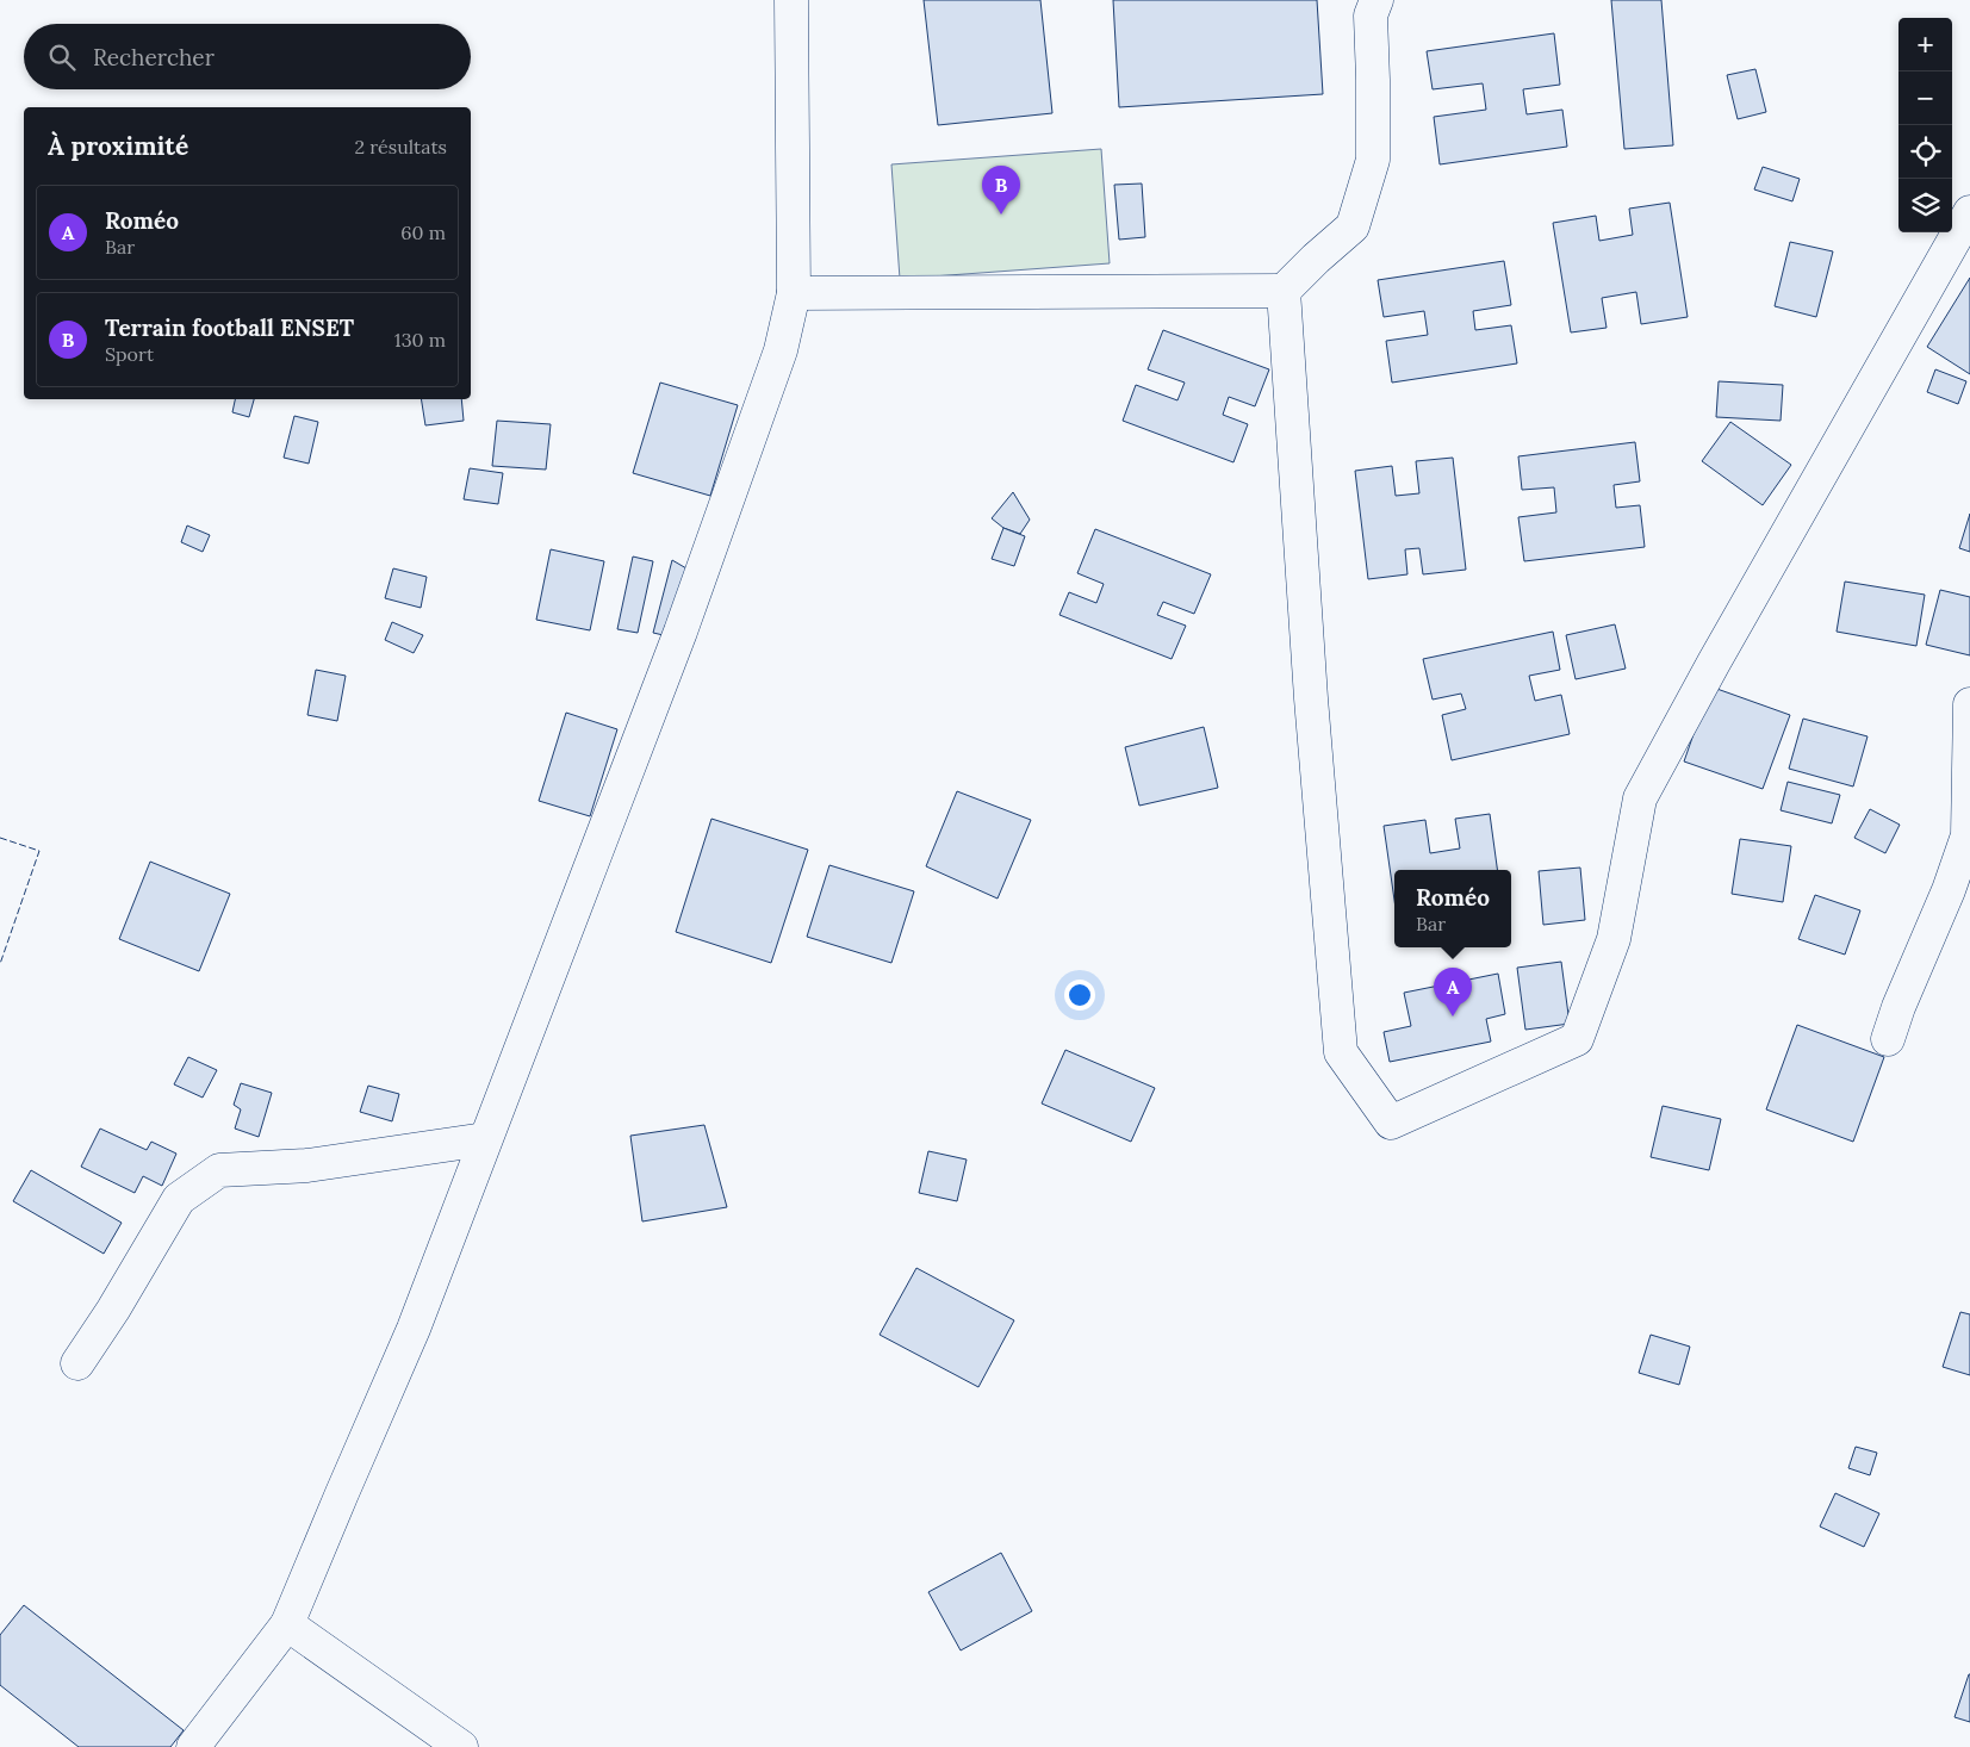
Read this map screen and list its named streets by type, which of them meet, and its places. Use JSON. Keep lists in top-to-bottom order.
{
  "page": {
    "map_buttons": ["+", "−"],
    "search": "Rechercher",
    "heading": ["À proximité", "2 résultats"],
    "pins": ["B", "A"],
    "list": [
      {
        "mark": "A",
        "name": "Roméo",
        "note": "Bar",
        "value": "60 m"
      },
      {
        "mark": "B",
        "name": "Terrain football ENSET",
        "note": "Sport",
        "value": "130 m"
      }
    ],
    "popup": ["Roméo", "Bar"]
  }
}
